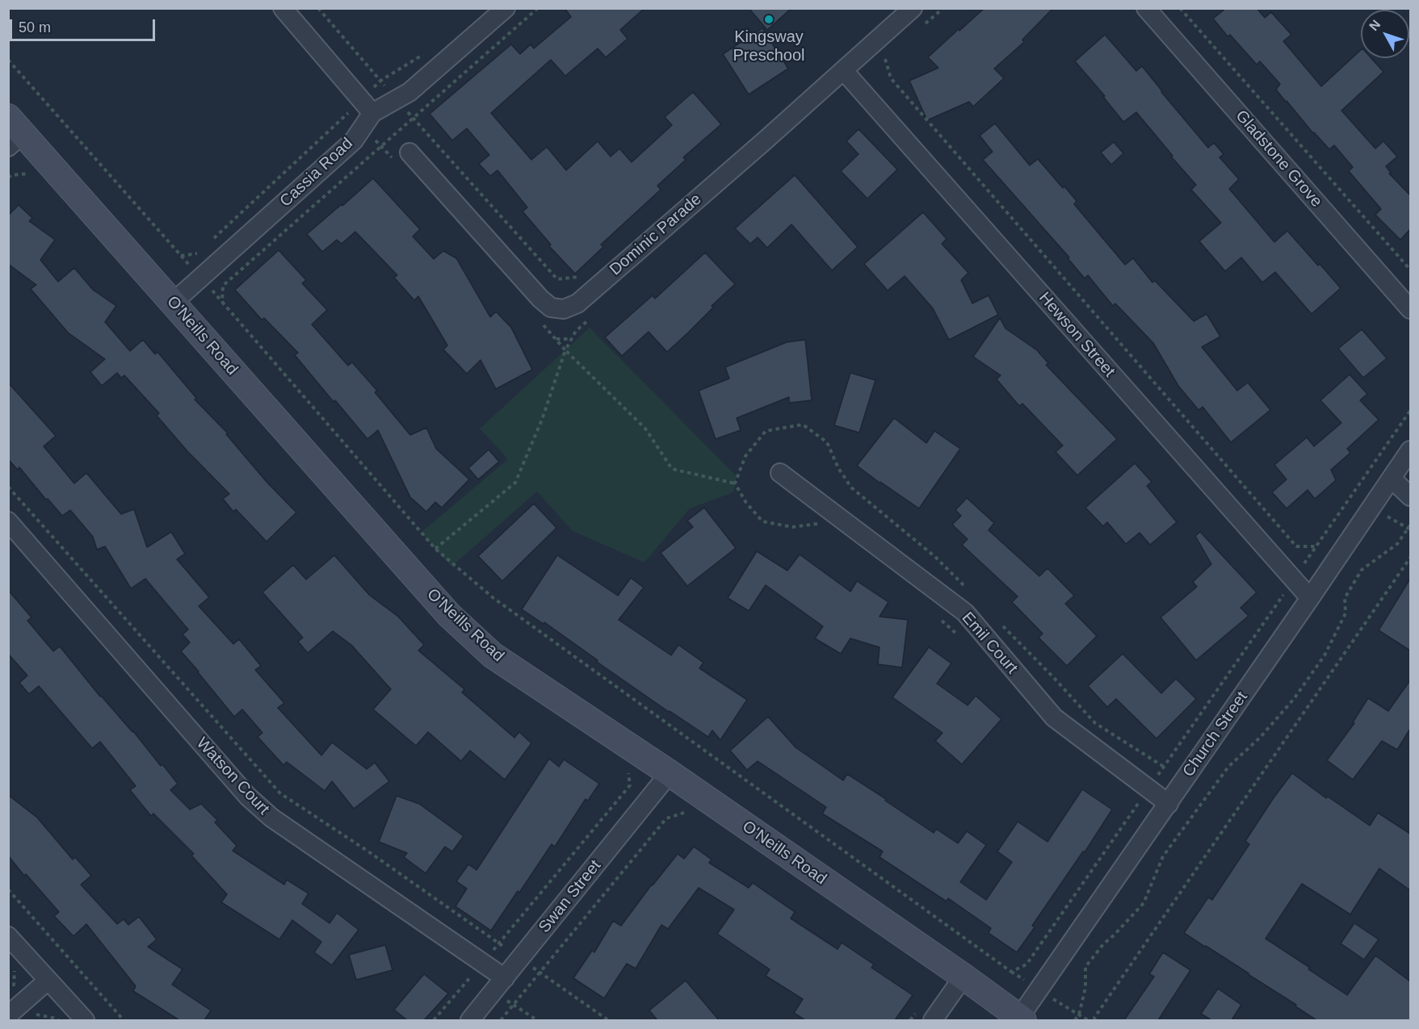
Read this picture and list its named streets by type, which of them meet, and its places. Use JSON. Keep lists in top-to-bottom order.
{
  "streets": {
    "street": [
      "Gladstone Grove",
      "Cassia Road",
      "Dominic Parade",
      "Hewson Street",
      "O'Neills Road",
      "Emil Court",
      "Church Street",
      "Watson Court",
      "Swan Street"
    ]
  },
  "crossings": [
    ["Cassia Road", "O'Neills Road"],
    ["Dominic Parade", "Hewson Street"],
    ["Hewson Street", "Church Street"],
    ["O'Neills Road", "Church Street"],
    ["O'Neills Road", "Swan Street"],
    ["Emil Court", "Church Street"],
    ["Watson Court", "Swan Street"]
  ],
  "places": ["Kingsway Preschool"],
  "scale_bar": "50 m",
  "north": "top left"
}
